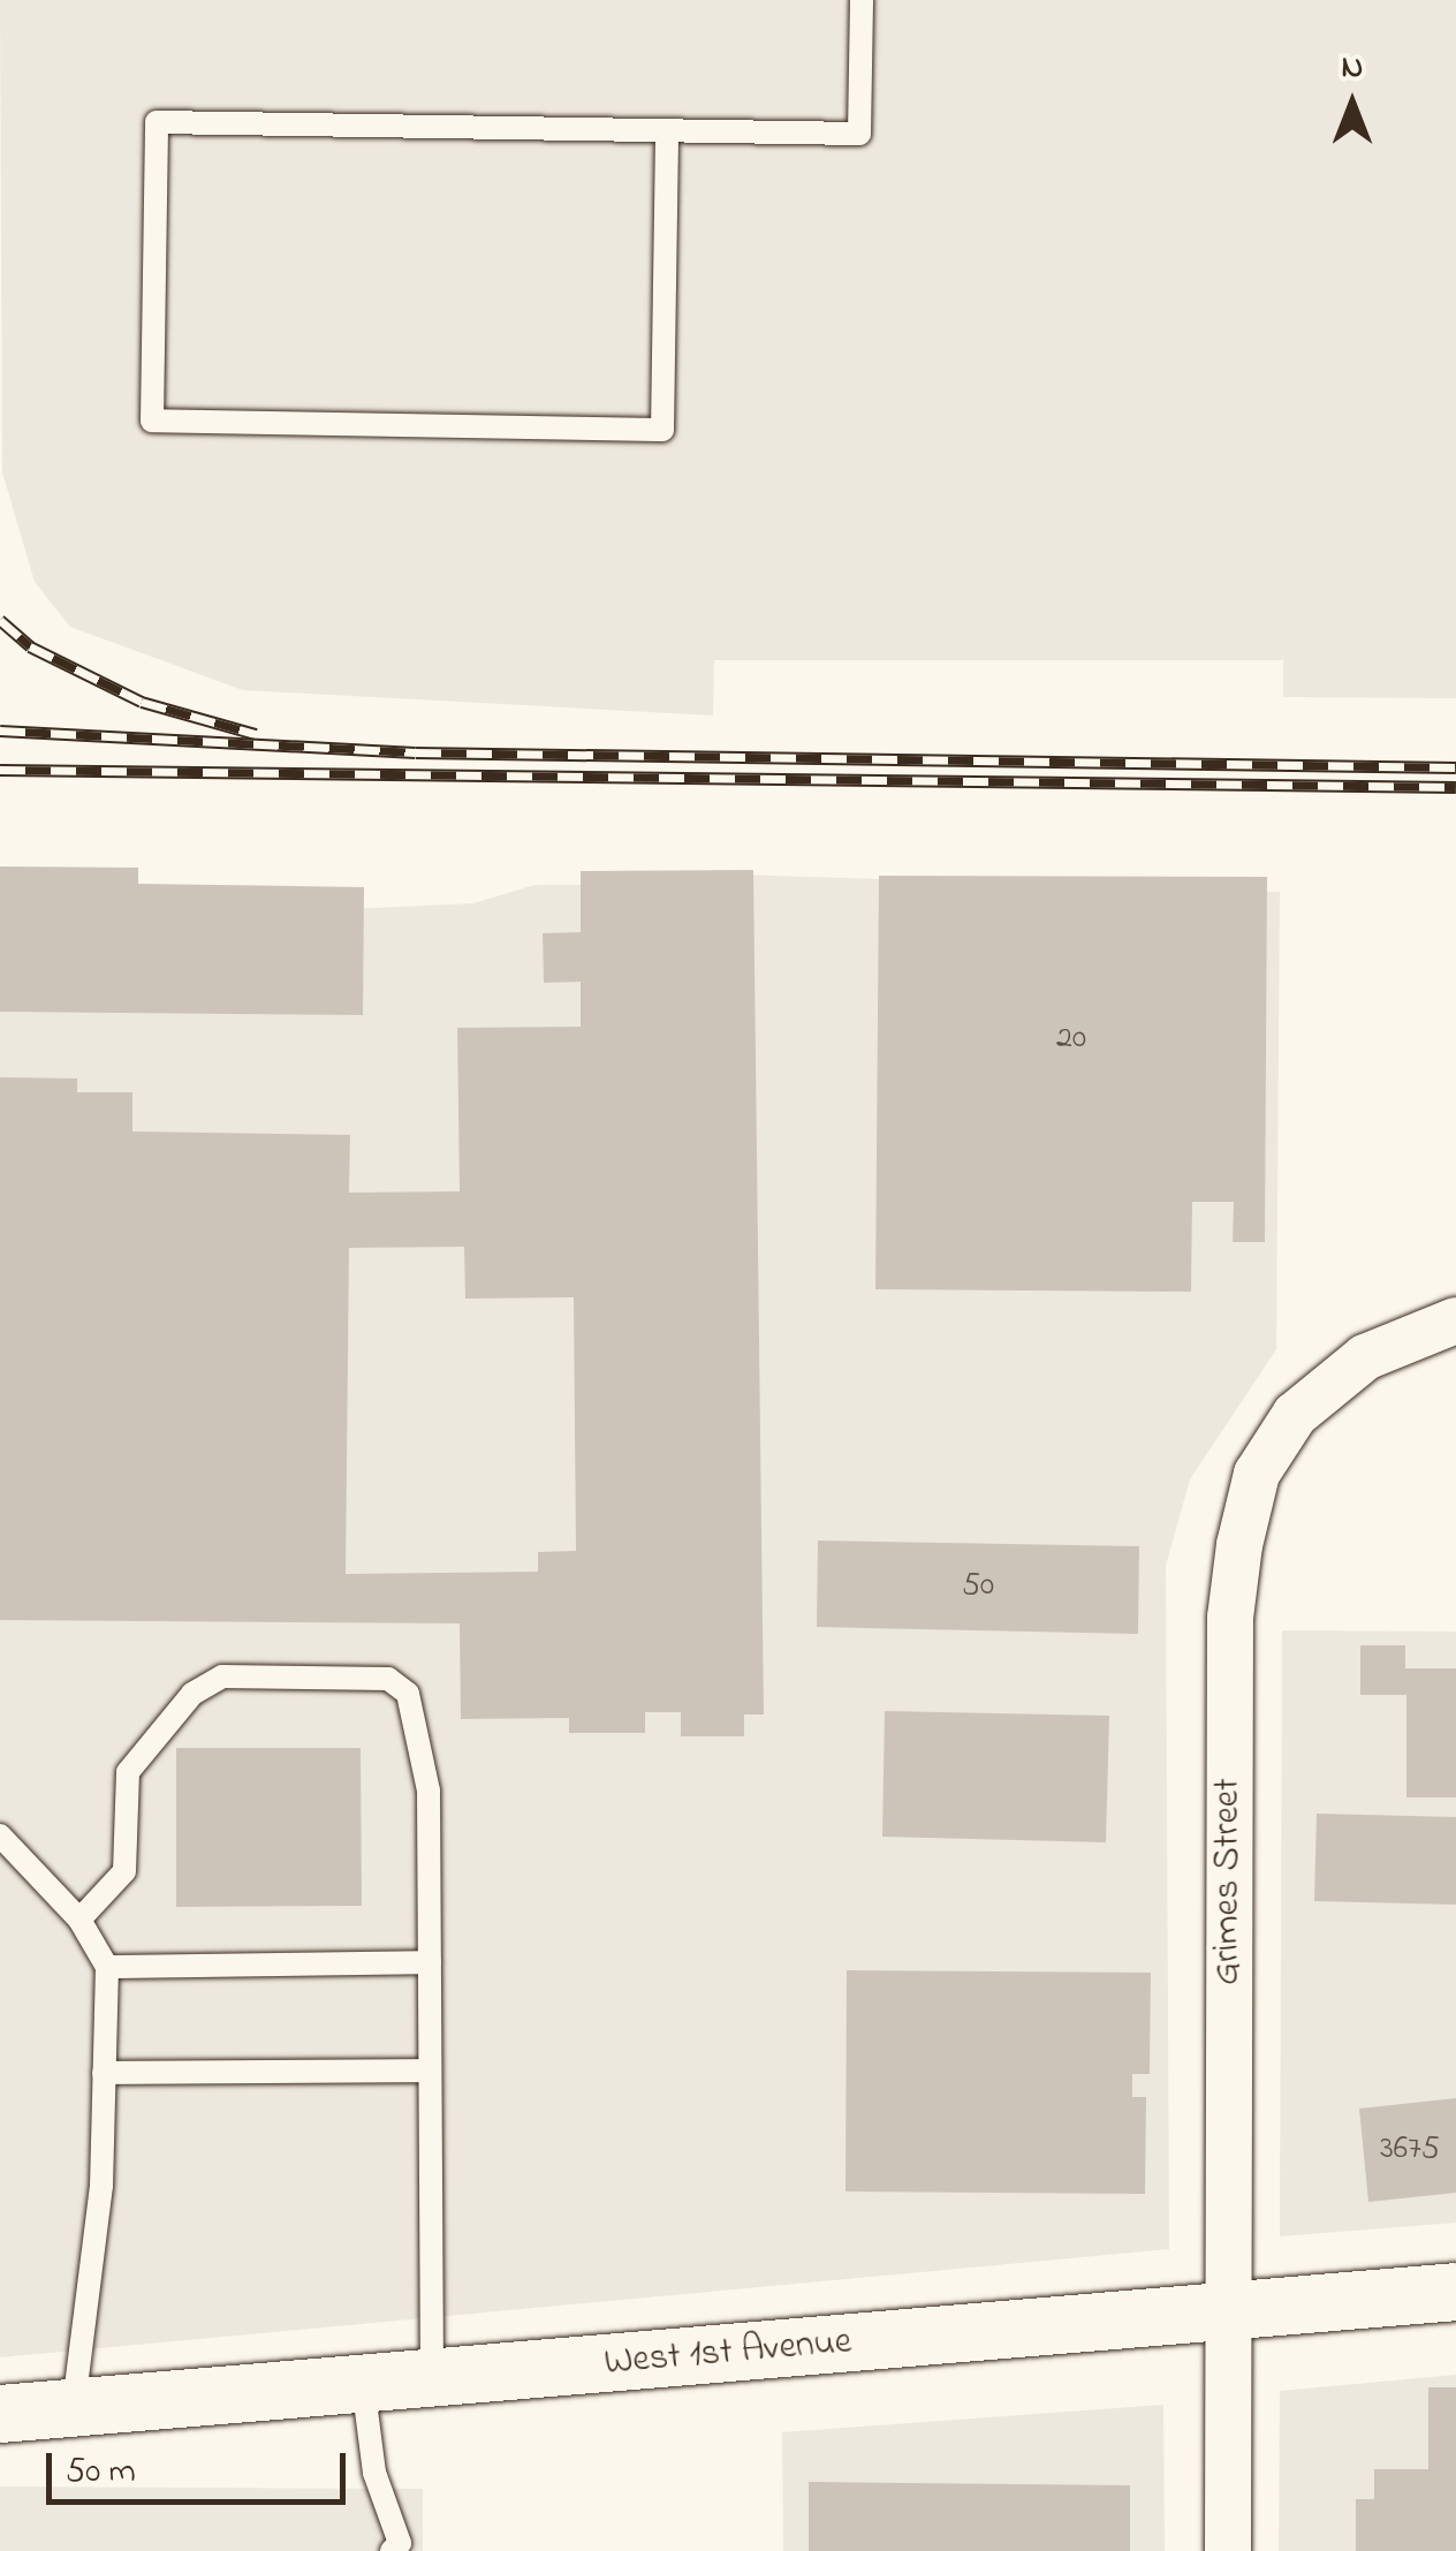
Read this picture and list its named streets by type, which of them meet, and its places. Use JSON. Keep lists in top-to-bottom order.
{
  "streets": {
    "street": ["Grimes Street", "West 1st Avenue"]
  },
  "crossings": [
    ["Grimes Street", "West 1st Avenue"]
  ],
  "house_numbers": ["20", "50", "3675"],
  "scale_bar": "50 m",
  "north": "top"
}
